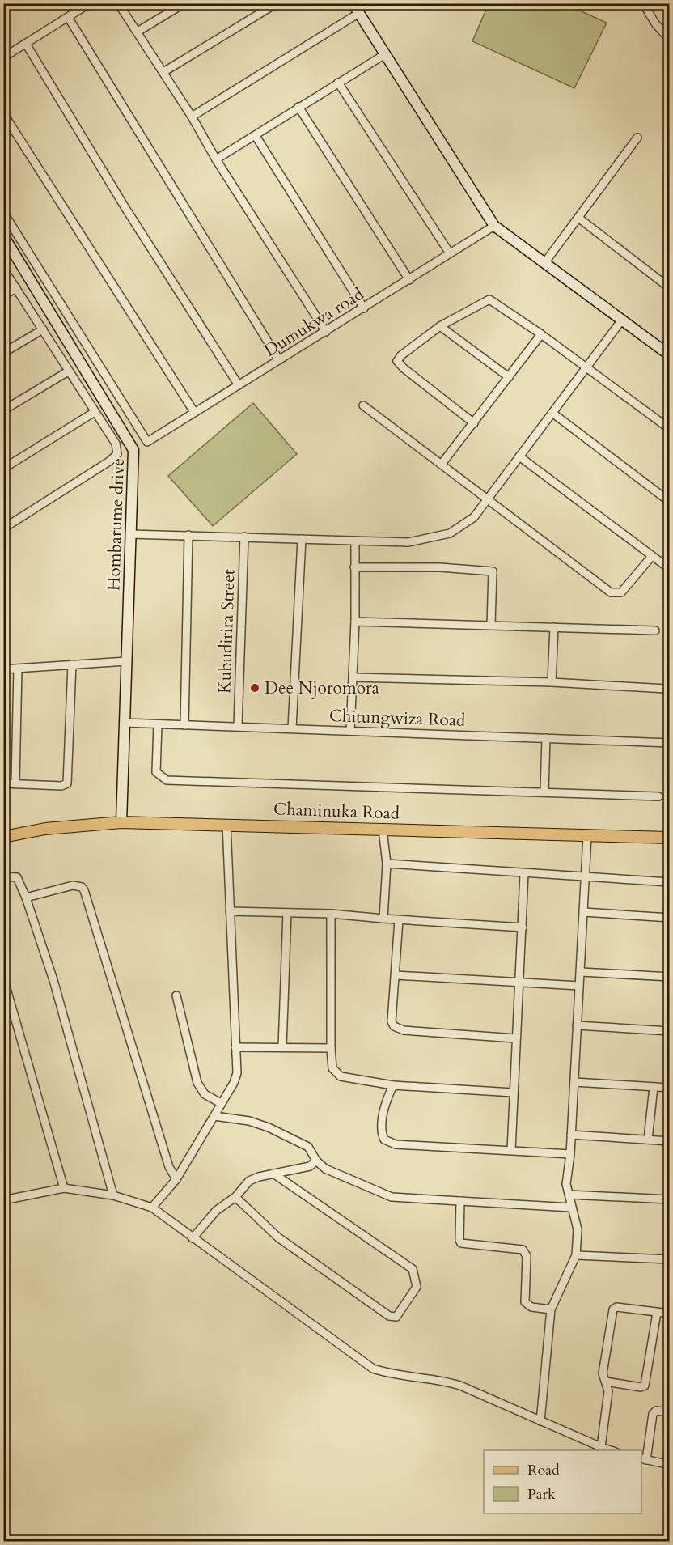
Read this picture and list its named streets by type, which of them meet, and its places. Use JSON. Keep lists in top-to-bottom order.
{
  "streets": {
    "main road": ["Chaminuka Road"],
    "street": [
      "Dumukwa road",
      "Hombarume drive",
      "Kubudirira Street",
      "Chitungwiza Road"
    ]
  },
  "crossings": [
    ["Hombarume drive", "Chitungwiza Road"],
    ["Hombarume drive", "Chaminuka Road"],
    ["Kubudirira Street", "Chitungwiza Road"]
  ],
  "places": ["Dee Njoromora"],
  "legend": ["Road", "Park"]
}
